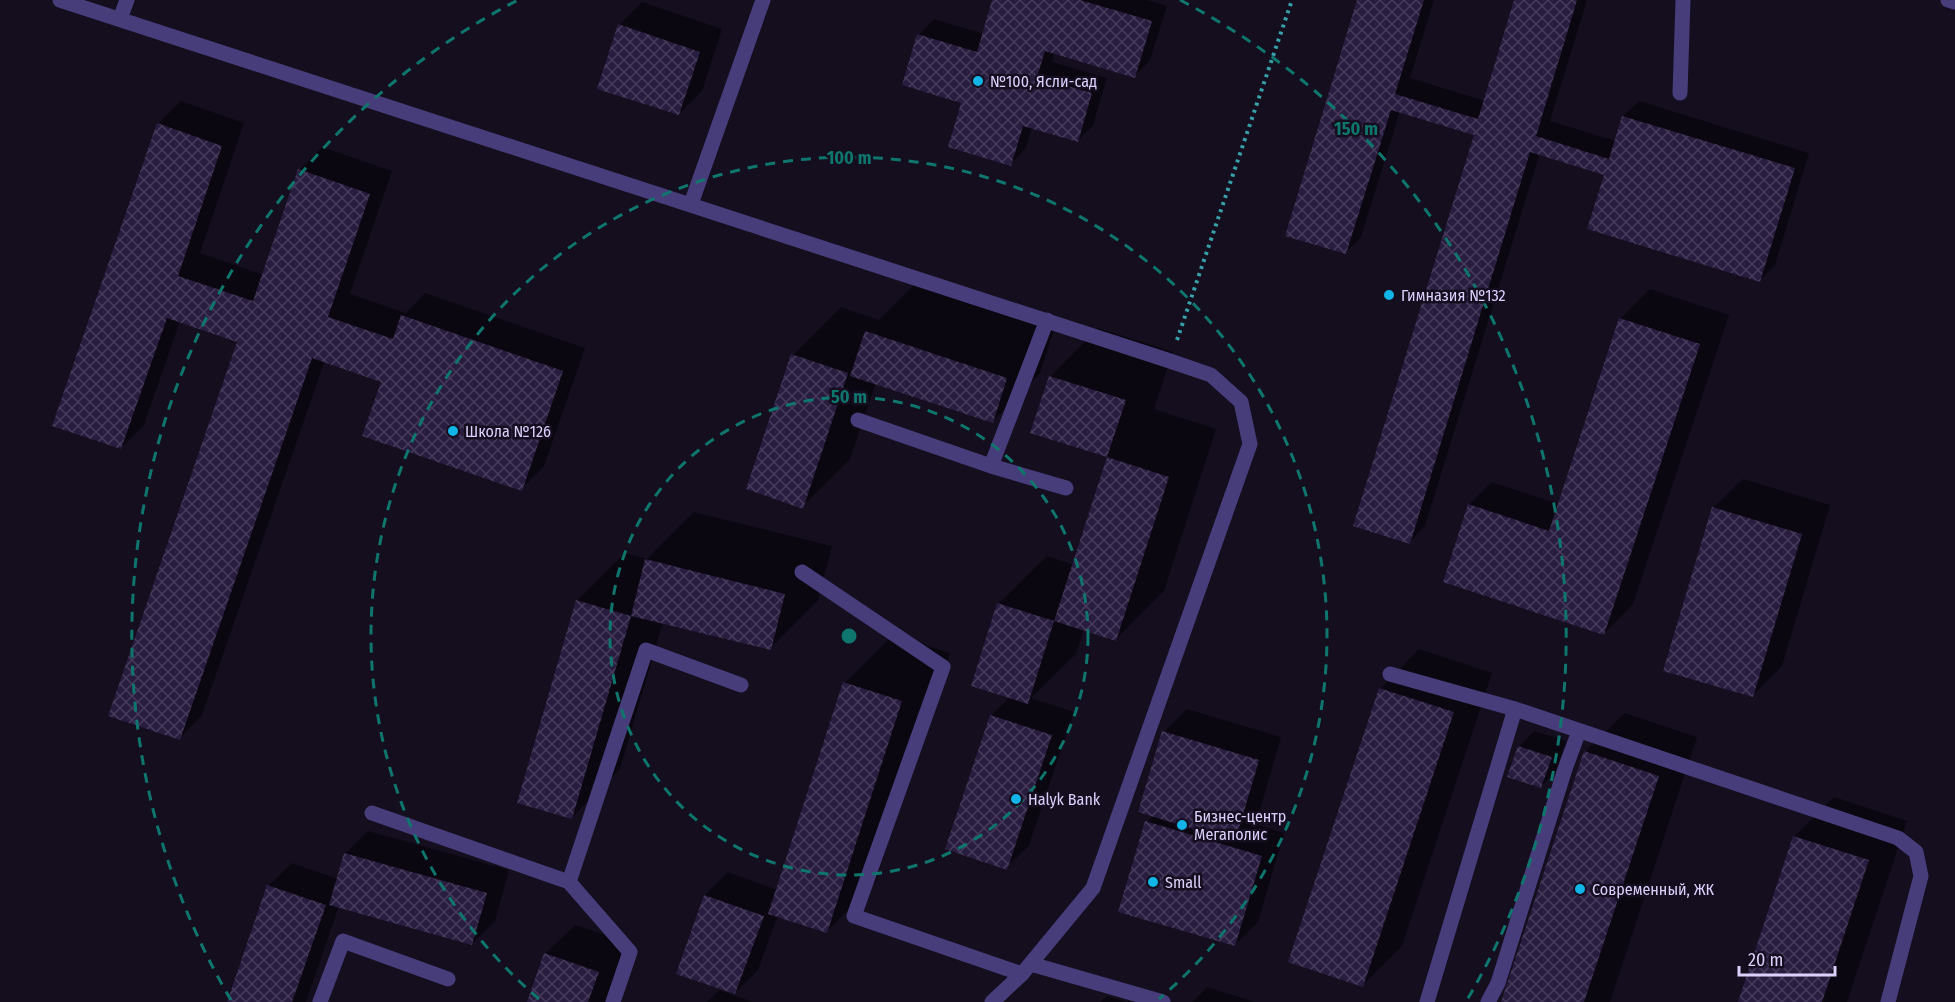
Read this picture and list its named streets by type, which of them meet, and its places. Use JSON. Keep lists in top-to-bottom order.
{
  "places": [
    "№100, Ясли-сад",
    "Гимназия №132",
    "Школа №126",
    "Halyk Bank",
    "Бизнес-центр Мегаполис",
    "Small",
    "Современный, ЖК"
  ],
  "scale_bar": "20 m",
  "rings": ["150 m", "100 m", "50 m"]
}
